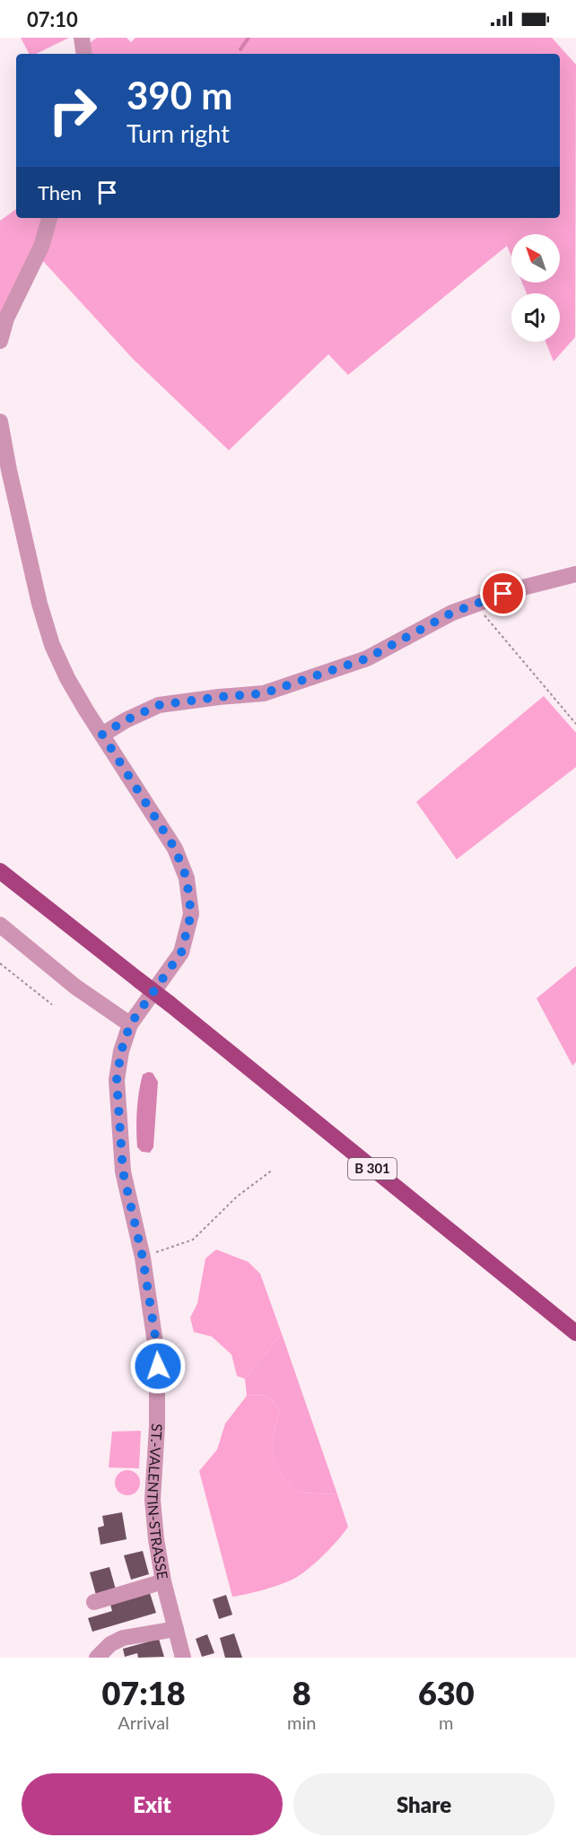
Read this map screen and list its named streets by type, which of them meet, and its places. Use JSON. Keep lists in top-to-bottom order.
{
  "streets": {
    "main road": ["B 301"],
    "street": ["ST.-VALENTIN-STRASSE"]
  },
  "north": "top left",
  "page": {
    "status": "07:10",
    "turn": ["390 m", "Turn right"],
    "then": "Then",
    "eta": [
      "07:18",
      "Arrival",
      "8",
      "min",
      "630",
      "m"
    ],
    "buttons": ["Exit", "Share"]
  }
}
